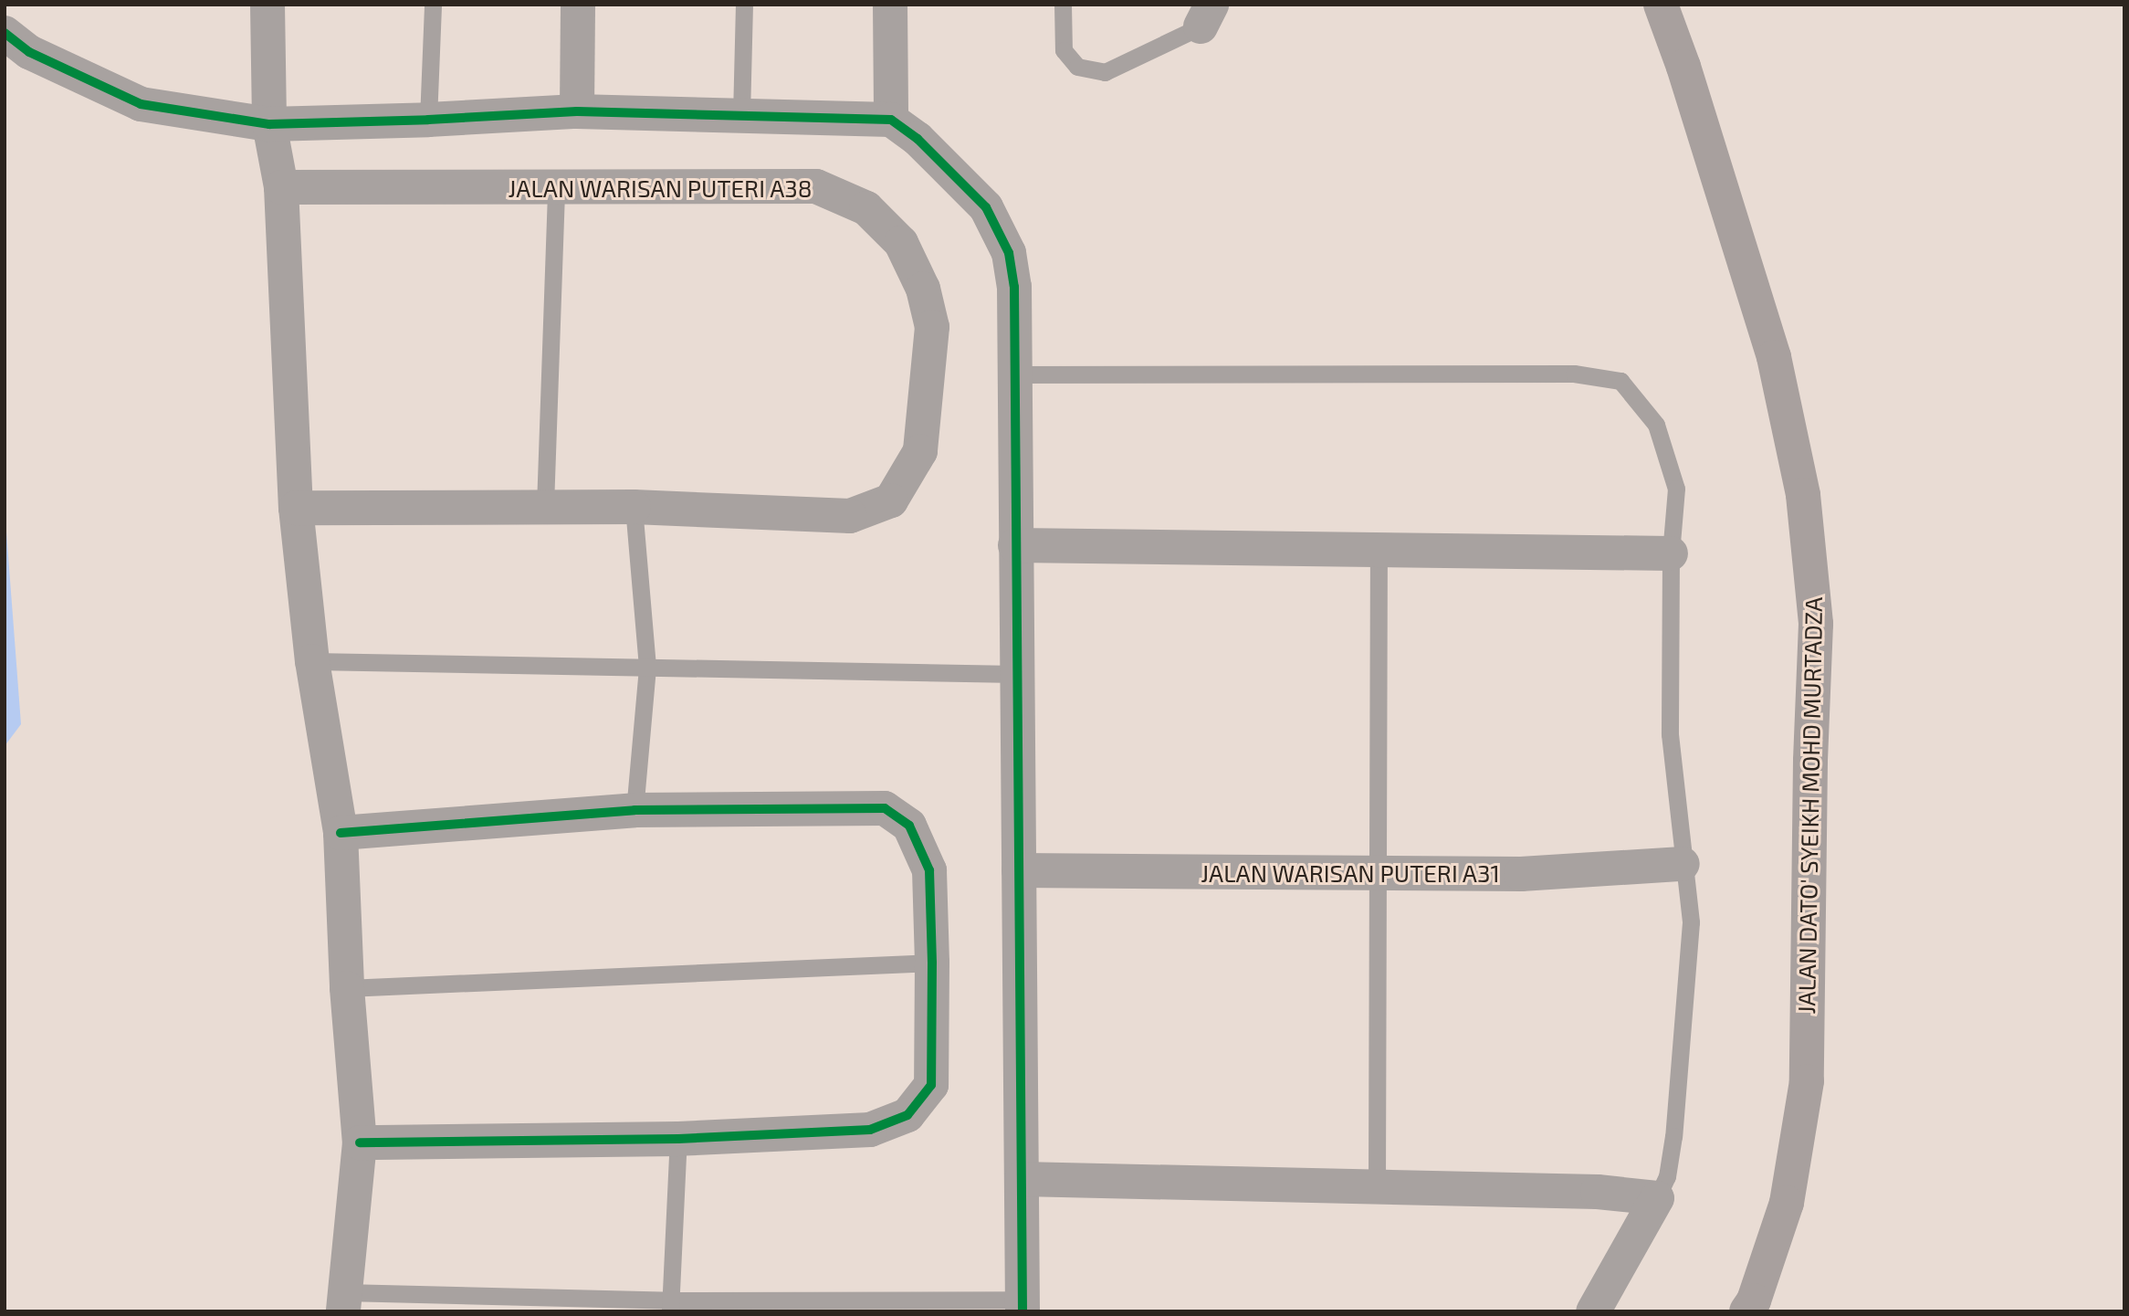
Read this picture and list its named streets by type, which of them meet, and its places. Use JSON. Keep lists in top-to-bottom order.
{
  "streets": {
    "main road": ["JALAN DATO' SYEIKH MOHD MURTADZA"],
    "street": ["JALAN WARISAN PUTERI A38", "JALAN WARISAN PUTERI A31"]
  }
}
